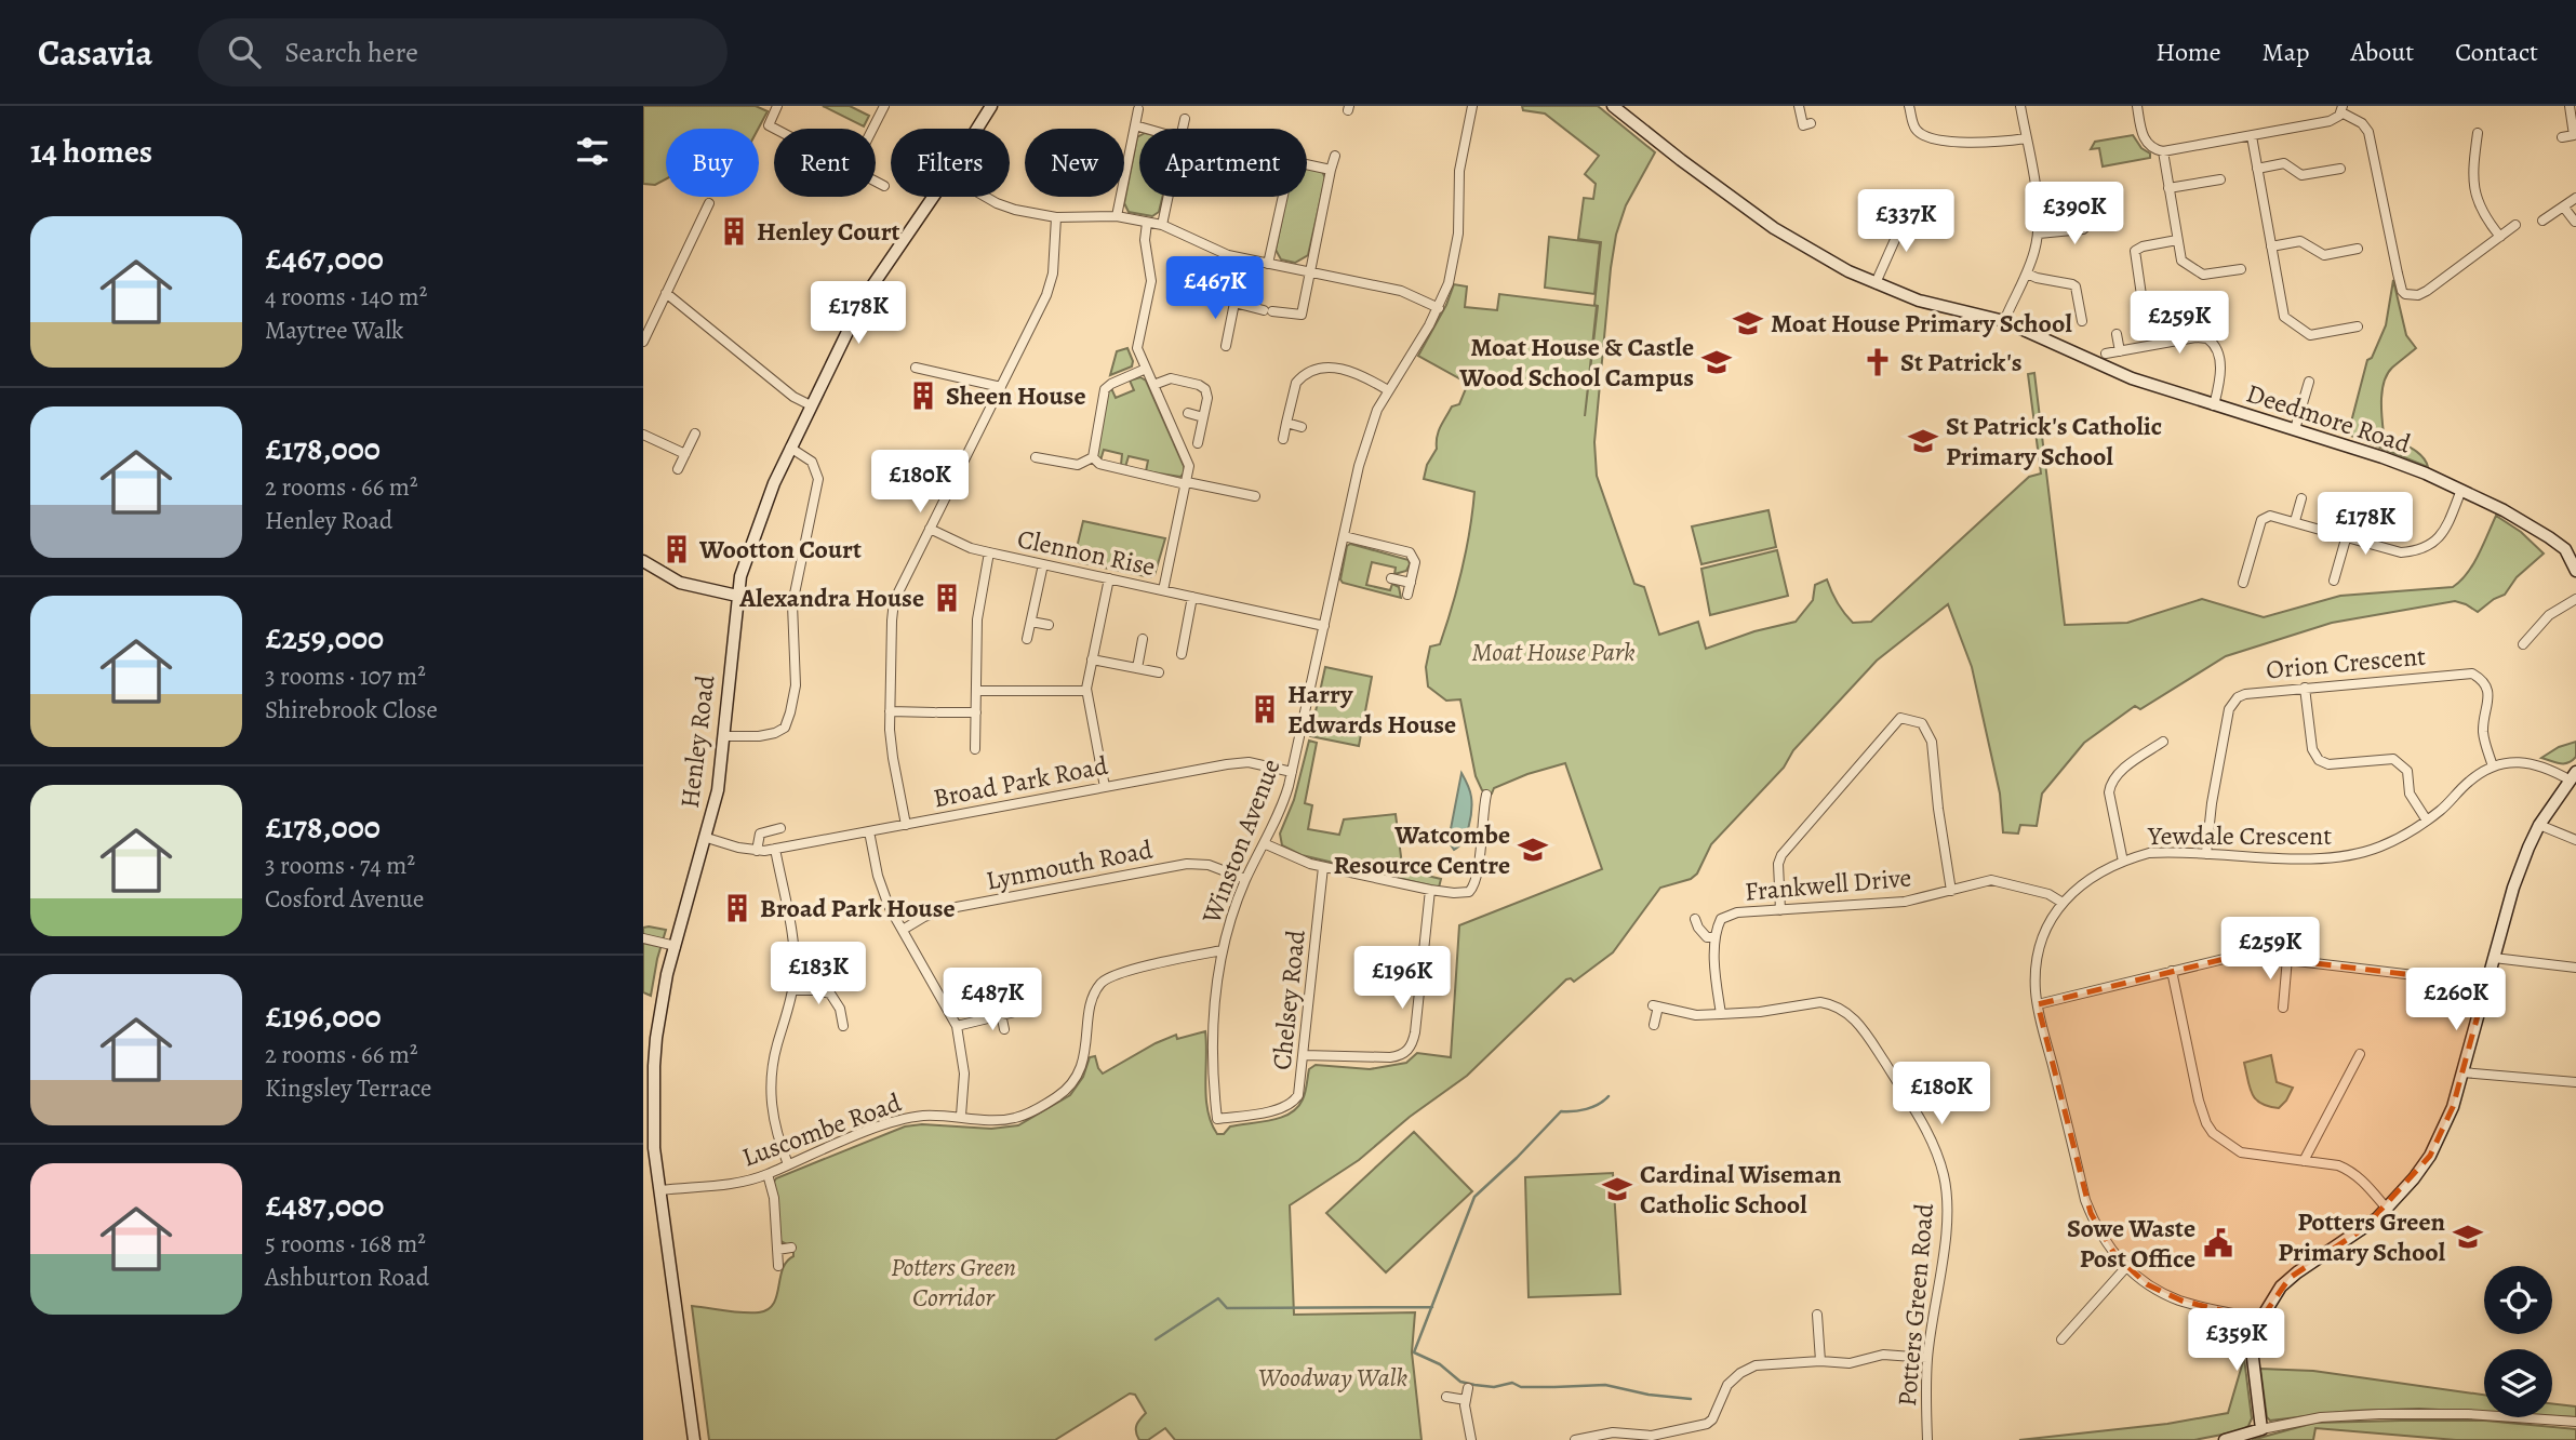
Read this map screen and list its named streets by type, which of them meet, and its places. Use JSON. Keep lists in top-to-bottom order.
{
  "streets": {
    "street": [
      "Deedmore Road",
      "Clennon Rise",
      "Orion Crescent",
      "Henley Road",
      "Broad Park Road",
      "Yewdale Crescent",
      "Winston Avenue",
      "Lynmouth Road",
      "Frankwell Drive",
      "Chelsey Road",
      "Luscombe Road",
      "Potters Green Road"
    ]
  },
  "crossings": [
    ["Clennon Rise", "Winston Avenue"],
    ["Orion Crescent", "Yewdale Crescent"],
    ["Henley Road", "Broad Park Road"],
    ["Henley Road", "Luscombe Road"],
    ["Broad Park Road", "Winston Avenue"],
    ["Yewdale Crescent", "Frankwell Drive"],
    ["Winston Avenue", "Lynmouth Road"],
    ["Winston Avenue", "Chelsey Road"],
    ["Winston Avenue", "Luscombe Road"]
  ],
  "parks": ["Moat House Park", "Potters Green Corridor", "Woodway Walk"],
  "places": {
    "building": [
      "Henley Court",
      "Sheen House",
      "Wootton Court",
      "Alexandra House",
      "Harry Edwards House",
      "Broad Park House"
    ],
    "school or university": [
      "Moat House Primary School",
      "Moat House & Castle Wood School Campus",
      "St Patrick's Catholic Primary School",
      "Watcombe Resource Centre",
      "Cardinal Wiseman Catholic School",
      "Potters Green Primary School"
    ],
    "church": ["St Patrick's"],
    "public building": ["Sowe Waste Post Office"]
  },
  "page": {
    "header": "Casavia",
    "search": "Search here",
    "nav": [
      "Home",
      "Map",
      "About",
      "Contact"
    ],
    "heading": "14 homes",
    "chip": [
      "Buy",
      "Rent",
      "Filters",
      "New",
      "Apartment"
    ],
    "price": [
      "£390K",
      "£337K",
      "£467K",
      "£178K",
      "£259K",
      "£180K",
      "£178K",
      "£259K",
      "£183K",
      "£196K",
      "£487K",
      "£260K",
      "£180K",
      "£359K"
    ],
    "list": [
      {
        "name": "£467,000",
        "note": "4 rooms · 140 m² · Maytree Walk"
      },
      {
        "name": "£178,000",
        "note": "2 rooms · 66 m² · Henley Road"
      },
      {
        "name": "£259,000",
        "note": "3 rooms · 107 m² · Shirebrook Close"
      },
      {
        "name": "£178,000",
        "note": "3 rooms · 74 m² · Cosford Avenue"
      },
      {
        "name": "£196,000",
        "note": "2 rooms · 66 m² · Kingsley Terrace"
      },
      {
        "name": "£487,000",
        "note": "5 rooms · 168 m² · Ashburton Road"
      }
    ]
  }
}
